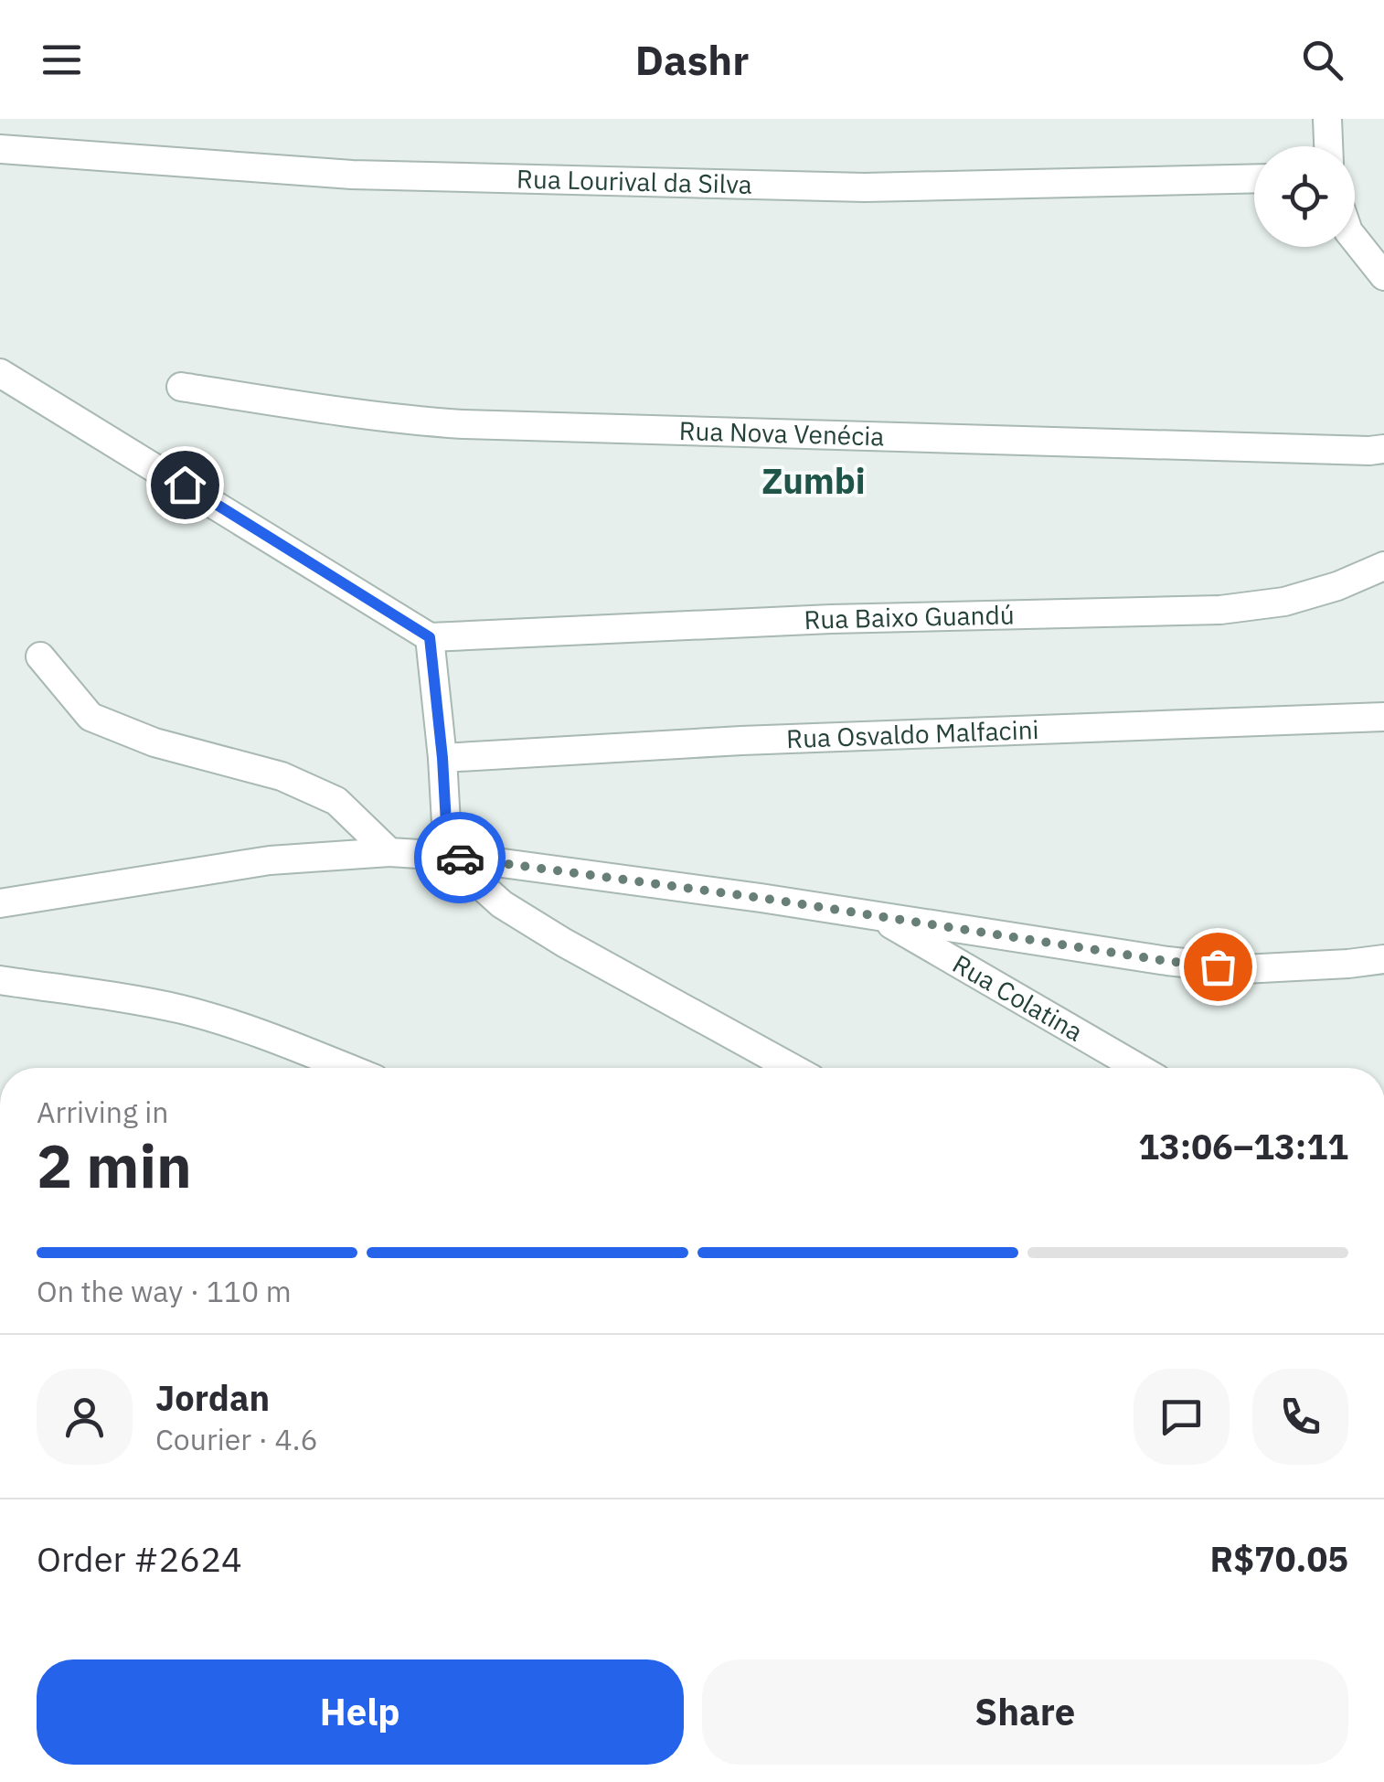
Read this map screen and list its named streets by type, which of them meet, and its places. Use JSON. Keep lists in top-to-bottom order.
{
  "streets": {
    "street": [
      "Rua Lourival da Silva",
      "Rua Nova Venécia",
      "Rua Baixo Guandú",
      "Rua Osvaldo Malfacini",
      "Rua Colatina"
    ]
  },
  "districts": ["Zumbi"],
  "page": {
    "header": "Dashr",
    "heading": ["2 min", "Arriving in", "13:06–13:11"],
    "panel": [
      "Jordan",
      "Courier · 4.6",
      "Order #2624",
      "R$70.05"
    ],
    "bar": "On the way · 110 m",
    "buttons": ["Help", "Share"]
  }
}
